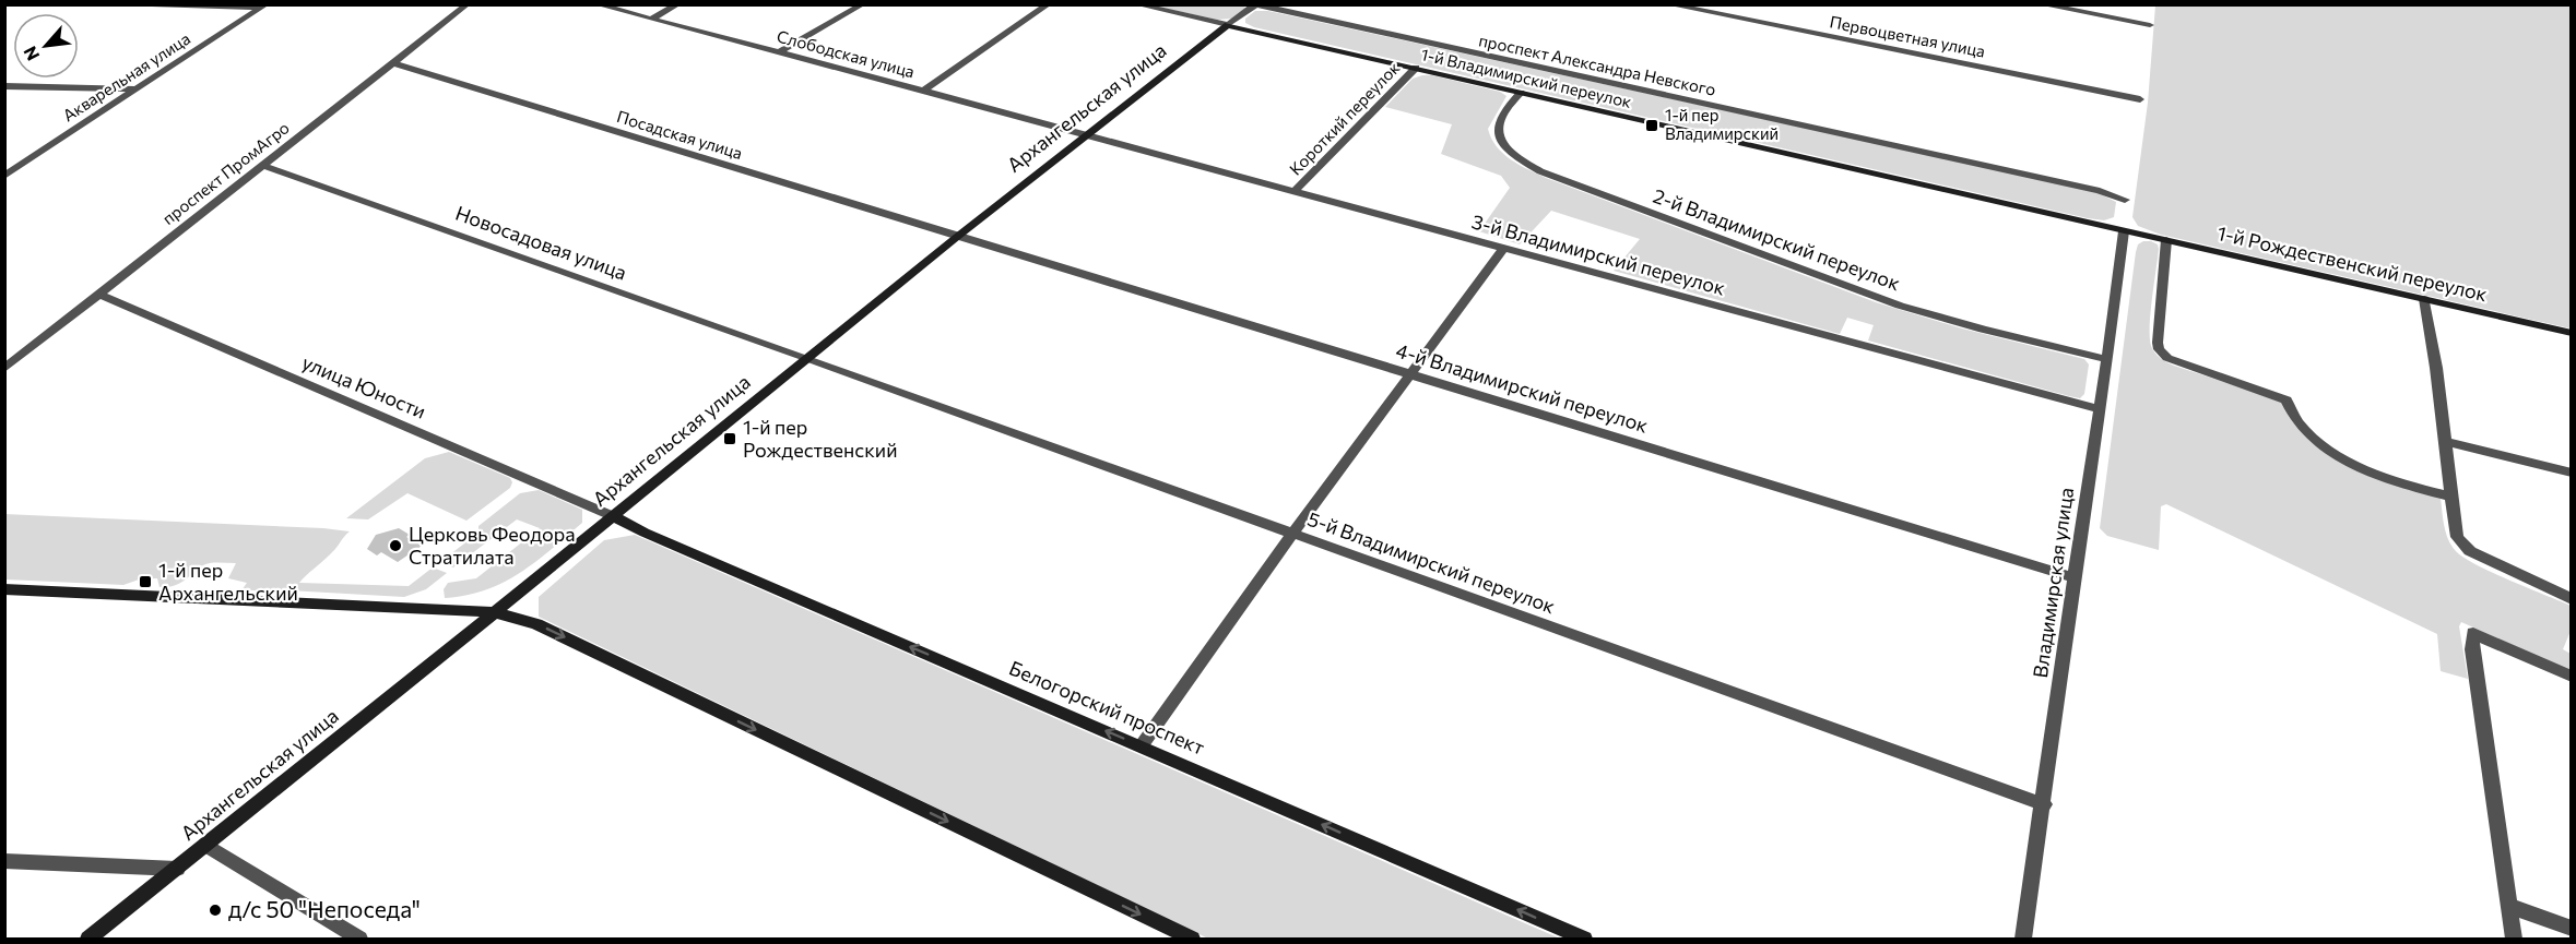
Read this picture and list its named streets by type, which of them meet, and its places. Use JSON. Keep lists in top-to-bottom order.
{
  "streets": {
    "street": [
      "Первоцветная улица",
      "Слободская улица",
      "проспект Александра Невского",
      "Акварельная улица",
      "1-й Владимирский переулок",
      "Архангельская улица",
      "Короткий переулок",
      "Посадская улица",
      "проспект ПромАгро",
      "2-й Владимирский переулок",
      "Новосадовая улица",
      "3-й Владимирский переулок",
      "1-й Рождественский переулок",
      "улица Юности",
      "4-й Владимирский переулок",
      "5-й Владимирский переулок",
      "Владимирская улица",
      "Белогорский проспект"
    ]
  },
  "crossings": [
    ["Слободская улица", "Архангельская улица"],
    ["Слободская улица", "3-й Владимирский переулок"],
    ["проспект Александра Невского", "Архангельская улица"],
    ["1-й Владимирский переулок", "Архангельская улица"],
    ["1-й Владимирский переулок", "Короткий переулок"],
    ["1-й Владимирский переулок", "2-й Владимирский переулок"],
    ["1-й Владимирский переулок", "1-й Рождественский переулок"],
    ["1-й Владимирский переулок", "Владимирская улица"],
    ["Архангельская улица", "Посадская улица"],
    ["Архангельская улица", "Новосадовая улица"],
    ["Архангельская улица", "3-й Владимирский переулок"],
    ["Архангельская улица", "улица Юности"],
    ["Архангельская улица", "4-й Владимирский переулок"],
    ["Архангельская улица", "5-й Владимирский переулок"],
    ["Архангельская улица", "Белогорский проспект"],
    ["Короткий переулок", "3-й Владимирский переулок"],
    ["Посадская улица", "проспект ПромАгро"],
    ["Посадская улица", "4-й Владимирский переулок"],
    ["проспект ПромАгро", "Новосадовая улица"],
    ["проспект ПромАгро", "улица Юности"],
    ["2-й Владимирский переулок", "Владимирская улица"],
    ["Новосадовая улица", "5-й Владимирский переулок"],
    ["3-й Владимирский переулок", "Владимирская улица"],
    ["1-й Рождественский переулок", "Владимирская улица"],
    ["улица Юности", "Белогорский проспект"],
    ["4-й Владимирский переулок", "Владимирская улица"],
    ["5-й Владимирский переулок", "Владимирская улица"]
  ],
  "one_way": ["Белогорский проспект"],
  "places": {
    "transit": ["1-й пер Владимирский", "1-й пер Рождественский", "1-й пер Архангельский"],
    "other": ["Церковь Феодора Стратилата", "д/с 50 \"Непоседа\""]
  },
  "north": "bottom left"
}
